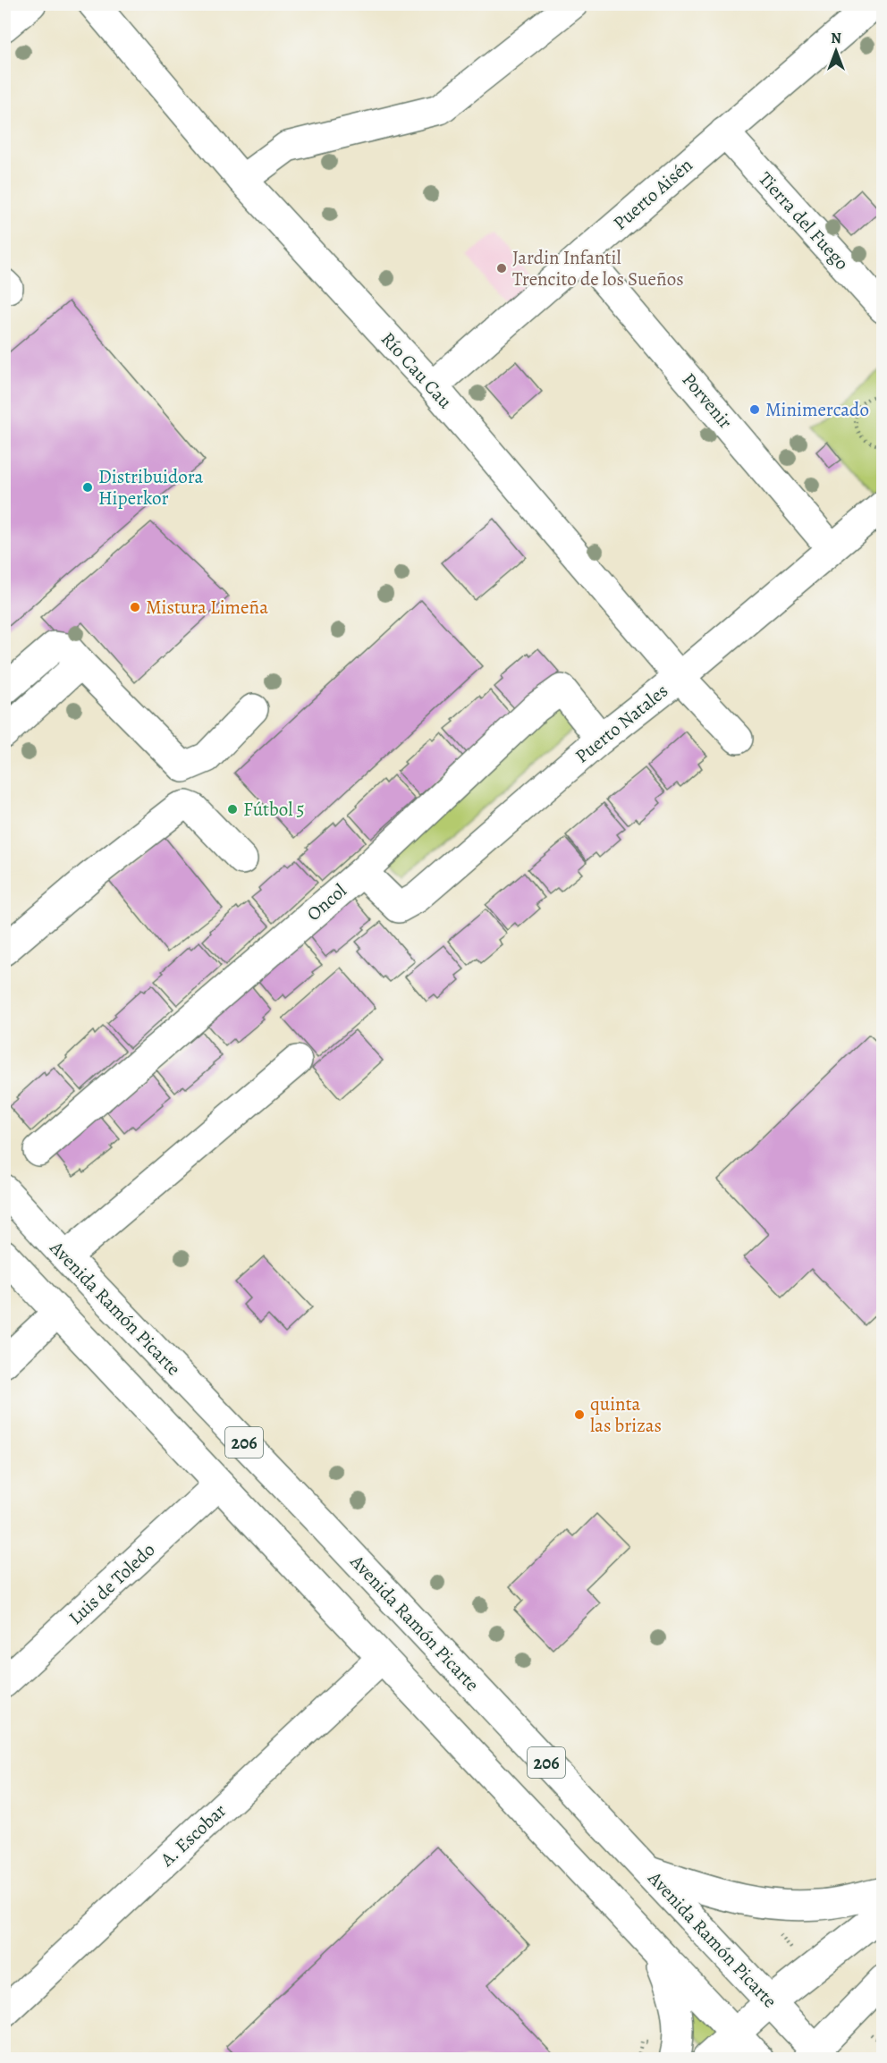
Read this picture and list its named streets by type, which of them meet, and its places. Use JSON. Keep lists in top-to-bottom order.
{
  "streets": {
    "main road": [
      "Puerto Aisén",
      "Tierra del Fuego",
      "Río Cau Cau",
      "Porvenir",
      "Puerto Natales",
      "Oncol",
      "Avenida Ramón Picarte",
      "206",
      "Luis de Toledo",
      "A. Escobar"
    ]
  },
  "crossings": [
    ["Puerto Aisén", "Tierra del Fuego"],
    ["Puerto Aisén", "Río Cau Cau"],
    ["Puerto Aisén", "Porvenir"],
    ["Río Cau Cau", "Puerto Natales"],
    ["Porvenir", "Puerto Natales"],
    ["Puerto Natales", "Oncol"],
    ["206", "Luis de Toledo"],
    ["206", "A. Escobar"]
  ],
  "places": [
    "Jardin Infantil Trencito de los Sueños",
    "Minimercado",
    "Distribuidora Hiperkor",
    "Mistura Limeña",
    "Fútbol 5",
    "quinta las brizas"
  ],
  "north": "top"
}
